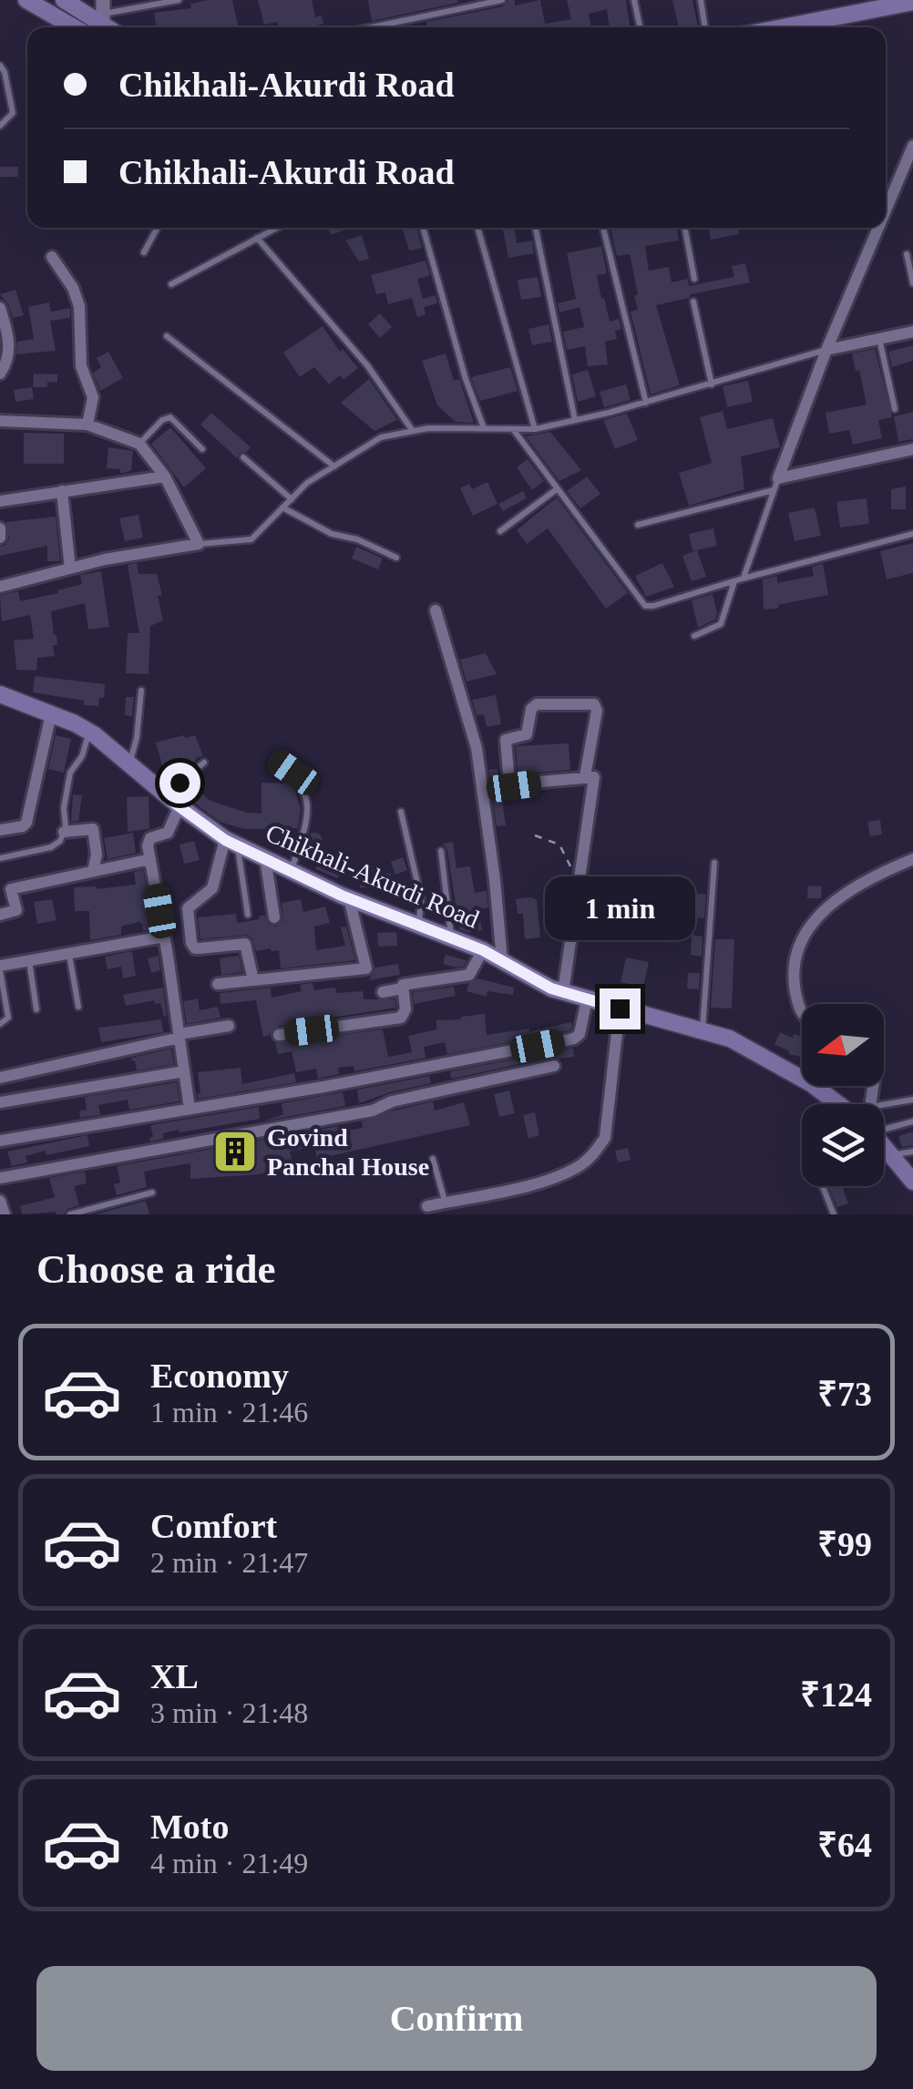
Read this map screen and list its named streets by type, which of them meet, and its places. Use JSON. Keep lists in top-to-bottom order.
{
  "streets": {
    "main road": ["Chikhali-Akurdi Road"]
  },
  "places": {
    "building": ["Govind Panchal House"]
  },
  "north": "left",
  "page": {
    "banner": ["Chikhali-Akurdi Road", "Chikhali-Akurdi Road"],
    "bubble": "1 min",
    "heading": "Choose a ride",
    "list": [
      {
        "name": "Economy",
        "note": "1 min · 21:46",
        "value": "₹73"
      },
      {
        "name": "Comfort",
        "note": "2 min · 21:47",
        "value": "₹99"
      },
      {
        "name": "XL",
        "note": "3 min · 21:48",
        "value": "₹124"
      },
      {
        "name": "Moto",
        "note": "4 min · 21:49",
        "value": "₹64"
      }
    ],
    "buttons": "Confirm"
  }
}
